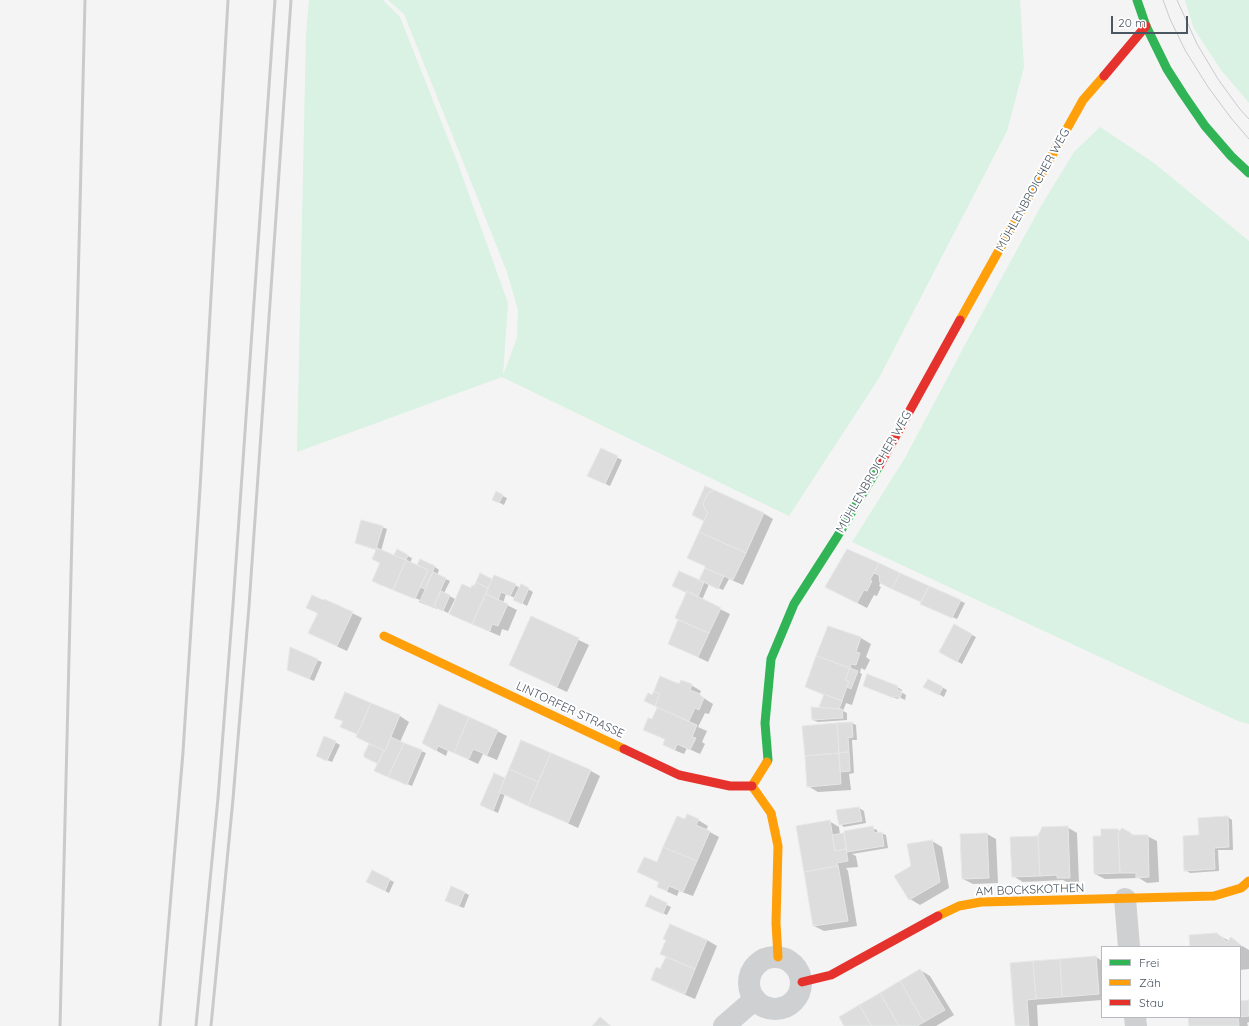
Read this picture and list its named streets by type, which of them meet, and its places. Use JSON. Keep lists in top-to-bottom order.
{
  "streets": {
    "street": ["MÜHLENBROICHER WEG", "LINTORFER STRASSE", "AM BOCKSKOTHEN"]
  },
  "crossings": [
    ["MÜHLENBROICHER WEG", "LINTORFER STRASSE"]
  ],
  "legend": ["Frei", "Zäh", "Stau"],
  "scale_bar": "20 m"
}
